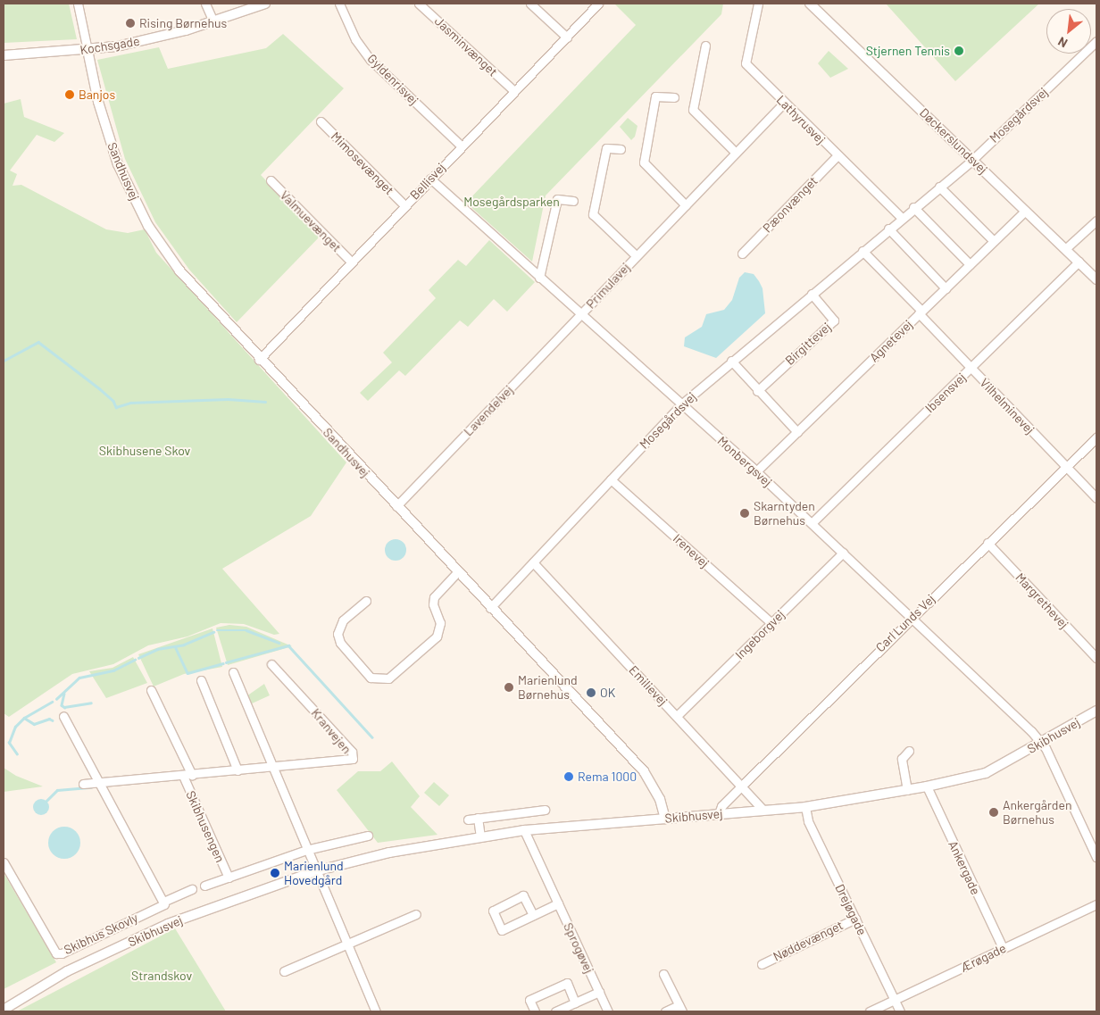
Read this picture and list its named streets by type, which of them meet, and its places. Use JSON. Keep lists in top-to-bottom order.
{
  "streets": {
    "street": [
      "Kochsgade",
      "Jasminvænget",
      "Gyldenrisvej",
      "Mosegårdsvej",
      "Lathyrusvej",
      "Døckerslundsvej",
      "Mimosevænget",
      "Sandhusvej",
      "Bellisvej",
      "Pæonvænget",
      "Valmuevænget",
      "Primulavej",
      "Agnetevej",
      "Birgittevej",
      "Ibsensvej",
      "Vilhelminevej",
      "Lavendelvej",
      "Monbergsvej",
      "Irenevej",
      "Margrethevej",
      "Carl Lunds Vej",
      "Ingeborgvej",
      "Emilievej",
      "Kranvejen",
      "Skibhusvej",
      "Skibhusengen",
      "Ankergade",
      "Drejøgade",
      "Skibhus Skovly",
      "Nøddevænget",
      "Sprogøvej",
      "Ærøgade"
    ]
  },
  "crossings": [
    ["Kochsgade", "Sandhusvej"],
    ["Jasminvænget", "Bellisvej"],
    ["Gyldenrisvej", "Bellisvej"],
    ["Mosegårdsvej", "Lathyrusvej"],
    ["Mosegårdsvej", "Døckerslundsvej"],
    ["Mosegårdsvej", "Sandhusvej"],
    ["Mosegårdsvej", "Birgittevej"],
    ["Mosegårdsvej", "Monbergsvej"],
    ["Mosegårdsvej", "Irenevej"],
    ["Mosegårdsvej", "Emilievej"],
    ["Lathyrusvej", "Pæonvænget"],
    ["Lathyrusvej", "Primulavej"],
    ["Døckerslundsvej", "Agnetevej"],
    ["Døckerslundsvej", "Ibsensvej"],
    ["Mimosevænget", "Bellisvej"],
    ["Sandhusvej", "Bellisvej"],
    ["Sandhusvej", "Lavendelvej"],
    ["Sandhusvej", "Skibhusvej"],
    ["Bellisvej", "Valmuevænget"],
    ["Bellisvej", "Monbergsvej"],
    ["Primulavej", "Lavendelvej"],
    ["Primulavej", "Monbergsvej"],
    ["Agnetevej", "Vilhelminevej"],
    ["Agnetevej", "Monbergsvej"],
    ["Ibsensvej", "Vilhelminevej"],
    ["Ibsensvej", "Monbergsvej"],
    ["Vilhelminevej", "Carl Lunds Vej"],
    ["Lavendelvej", "Monbergsvej"],
    ["Monbergsvej", "Carl Lunds Vej"],
    ["Monbergsvej", "Ingeborgvej"],
    ["Monbergsvej", "Skibhusvej"],
    ["Irenevej", "Ingeborgvej"],
    ["Margrethevej", "Carl Lunds Vej"],
    ["Carl Lunds Vej", "Emilievej"],
    ["Carl Lunds Vej", "Skibhusvej"],
    ["Ingeborgvej", "Emilievej"],
    ["Emilievej", "Skibhusvej"],
    ["Kranvejen", "Skibhusengen"],
    ["Skibhusvej", "Ankergade"],
    ["Skibhusvej", "Drejøgade"],
    ["Skibhusvej", "Sprogøvej"],
    ["Ankergade", "Ærøgade"],
    ["Drejøgade", "Nøddevænget"],
    ["Drejøgade", "Ærøgade"]
  ],
  "parks": ["Mosegårdsparken", "Skibhusene Skov", "Strandskov"],
  "places": [
    "Rising Børnehus",
    "Stjernen Tennis",
    "Banjos",
    "Skarntyden Børnehus",
    "Marienlund Børnehus",
    "OK",
    "Rema 1000",
    "Ankergården Børnehus",
    "Marienlund Hovedgård"
  ],
  "north": "bottom left"
}
